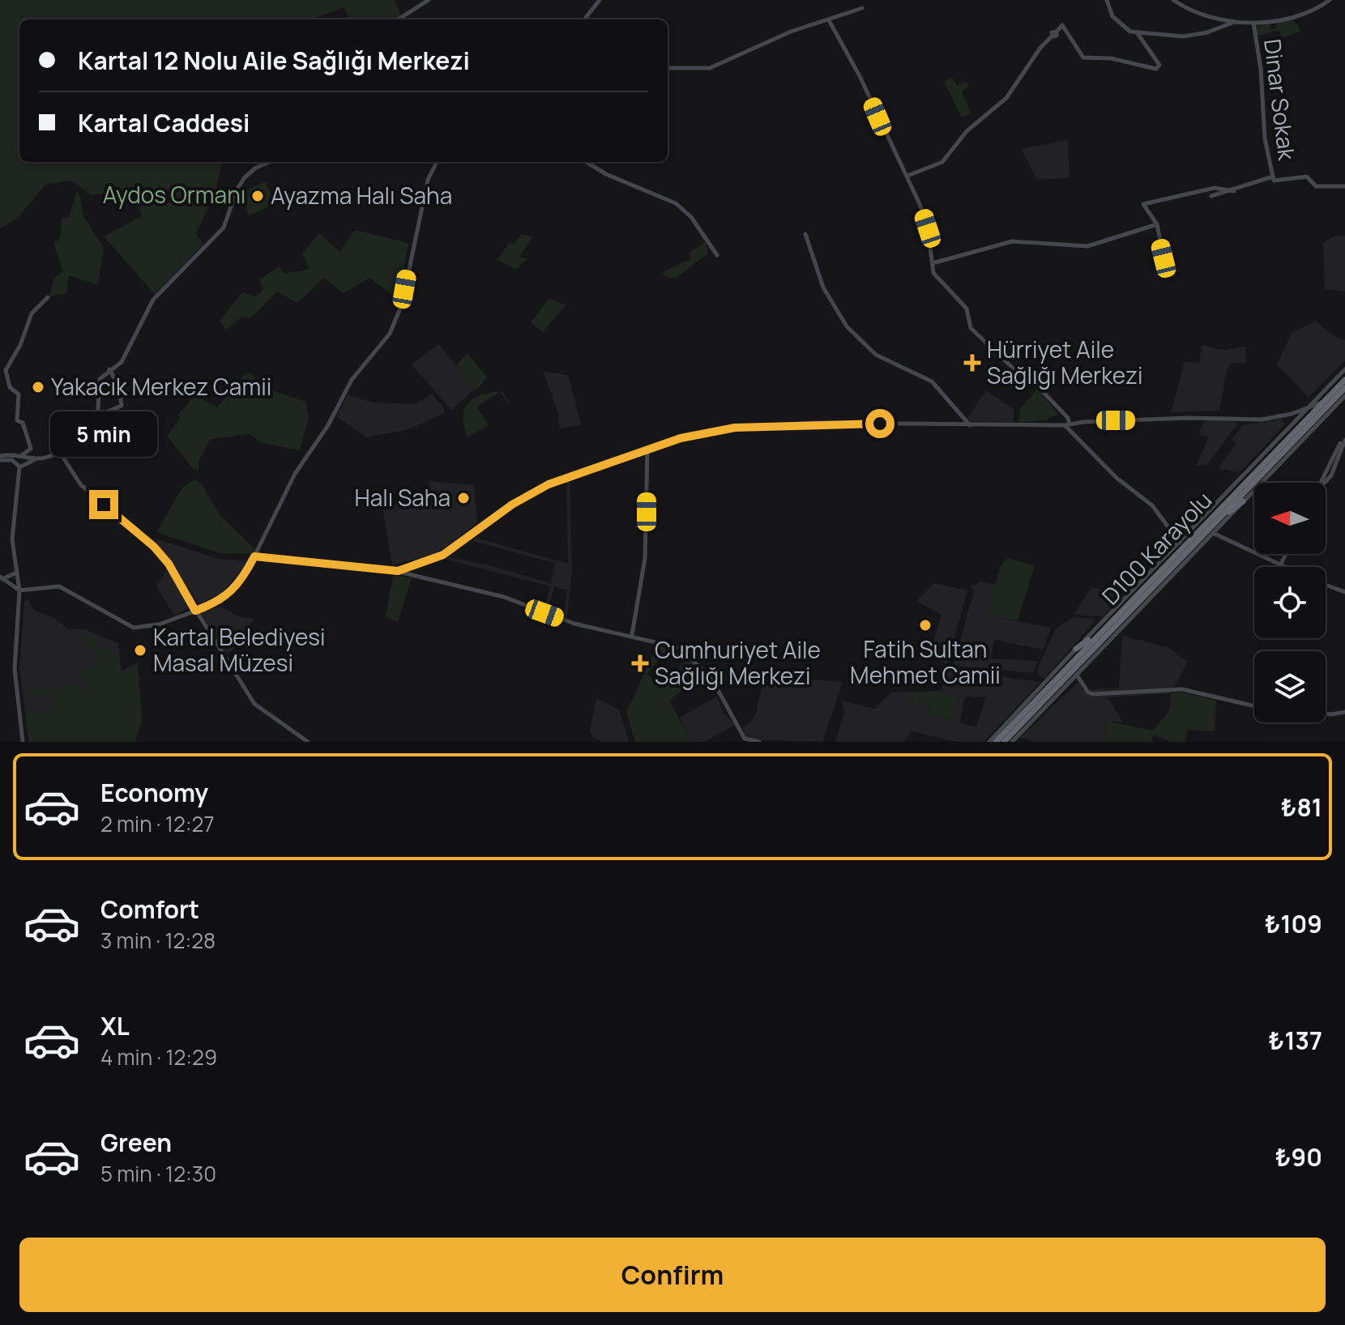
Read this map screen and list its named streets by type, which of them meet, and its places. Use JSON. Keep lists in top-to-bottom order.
{
  "streets": {
    "highway": ["D100 Karayolu"],
    "street": ["Dinar Sokak"]
  },
  "parks": ["Aydos Ormanı"],
  "places": {
    "other": [
      "Ayazma Halı Saha",
      "Yakacık Merkez Camii",
      "Halı Saha",
      "Fatih Sultan Mehmet Camii",
      "Kartal Belediyesi Masal Müzesi"
    ],
    "health": ["Hürriyet Aile Sağlığı Merkezi", "Cumhuriyet Aile Sağlığı Merkezi"]
  },
  "north": "left",
  "page": {
    "banner": ["Kartal 12 Nolu Aile Sağlığı Merkezi", "Kartal Caddesi"],
    "bubble": "5 min",
    "list": [
      {
        "name": "Economy",
        "note": "2 min · 12:27",
        "value": "₺81"
      },
      {
        "name": "Comfort",
        "note": "3 min · 12:28",
        "value": "₺109"
      },
      {
        "name": "XL",
        "note": "4 min · 12:29",
        "value": "₺137"
      },
      {
        "name": "Green",
        "note": "5 min · 12:30",
        "value": "₺90"
      }
    ],
    "buttons": "Confirm"
  }
}
